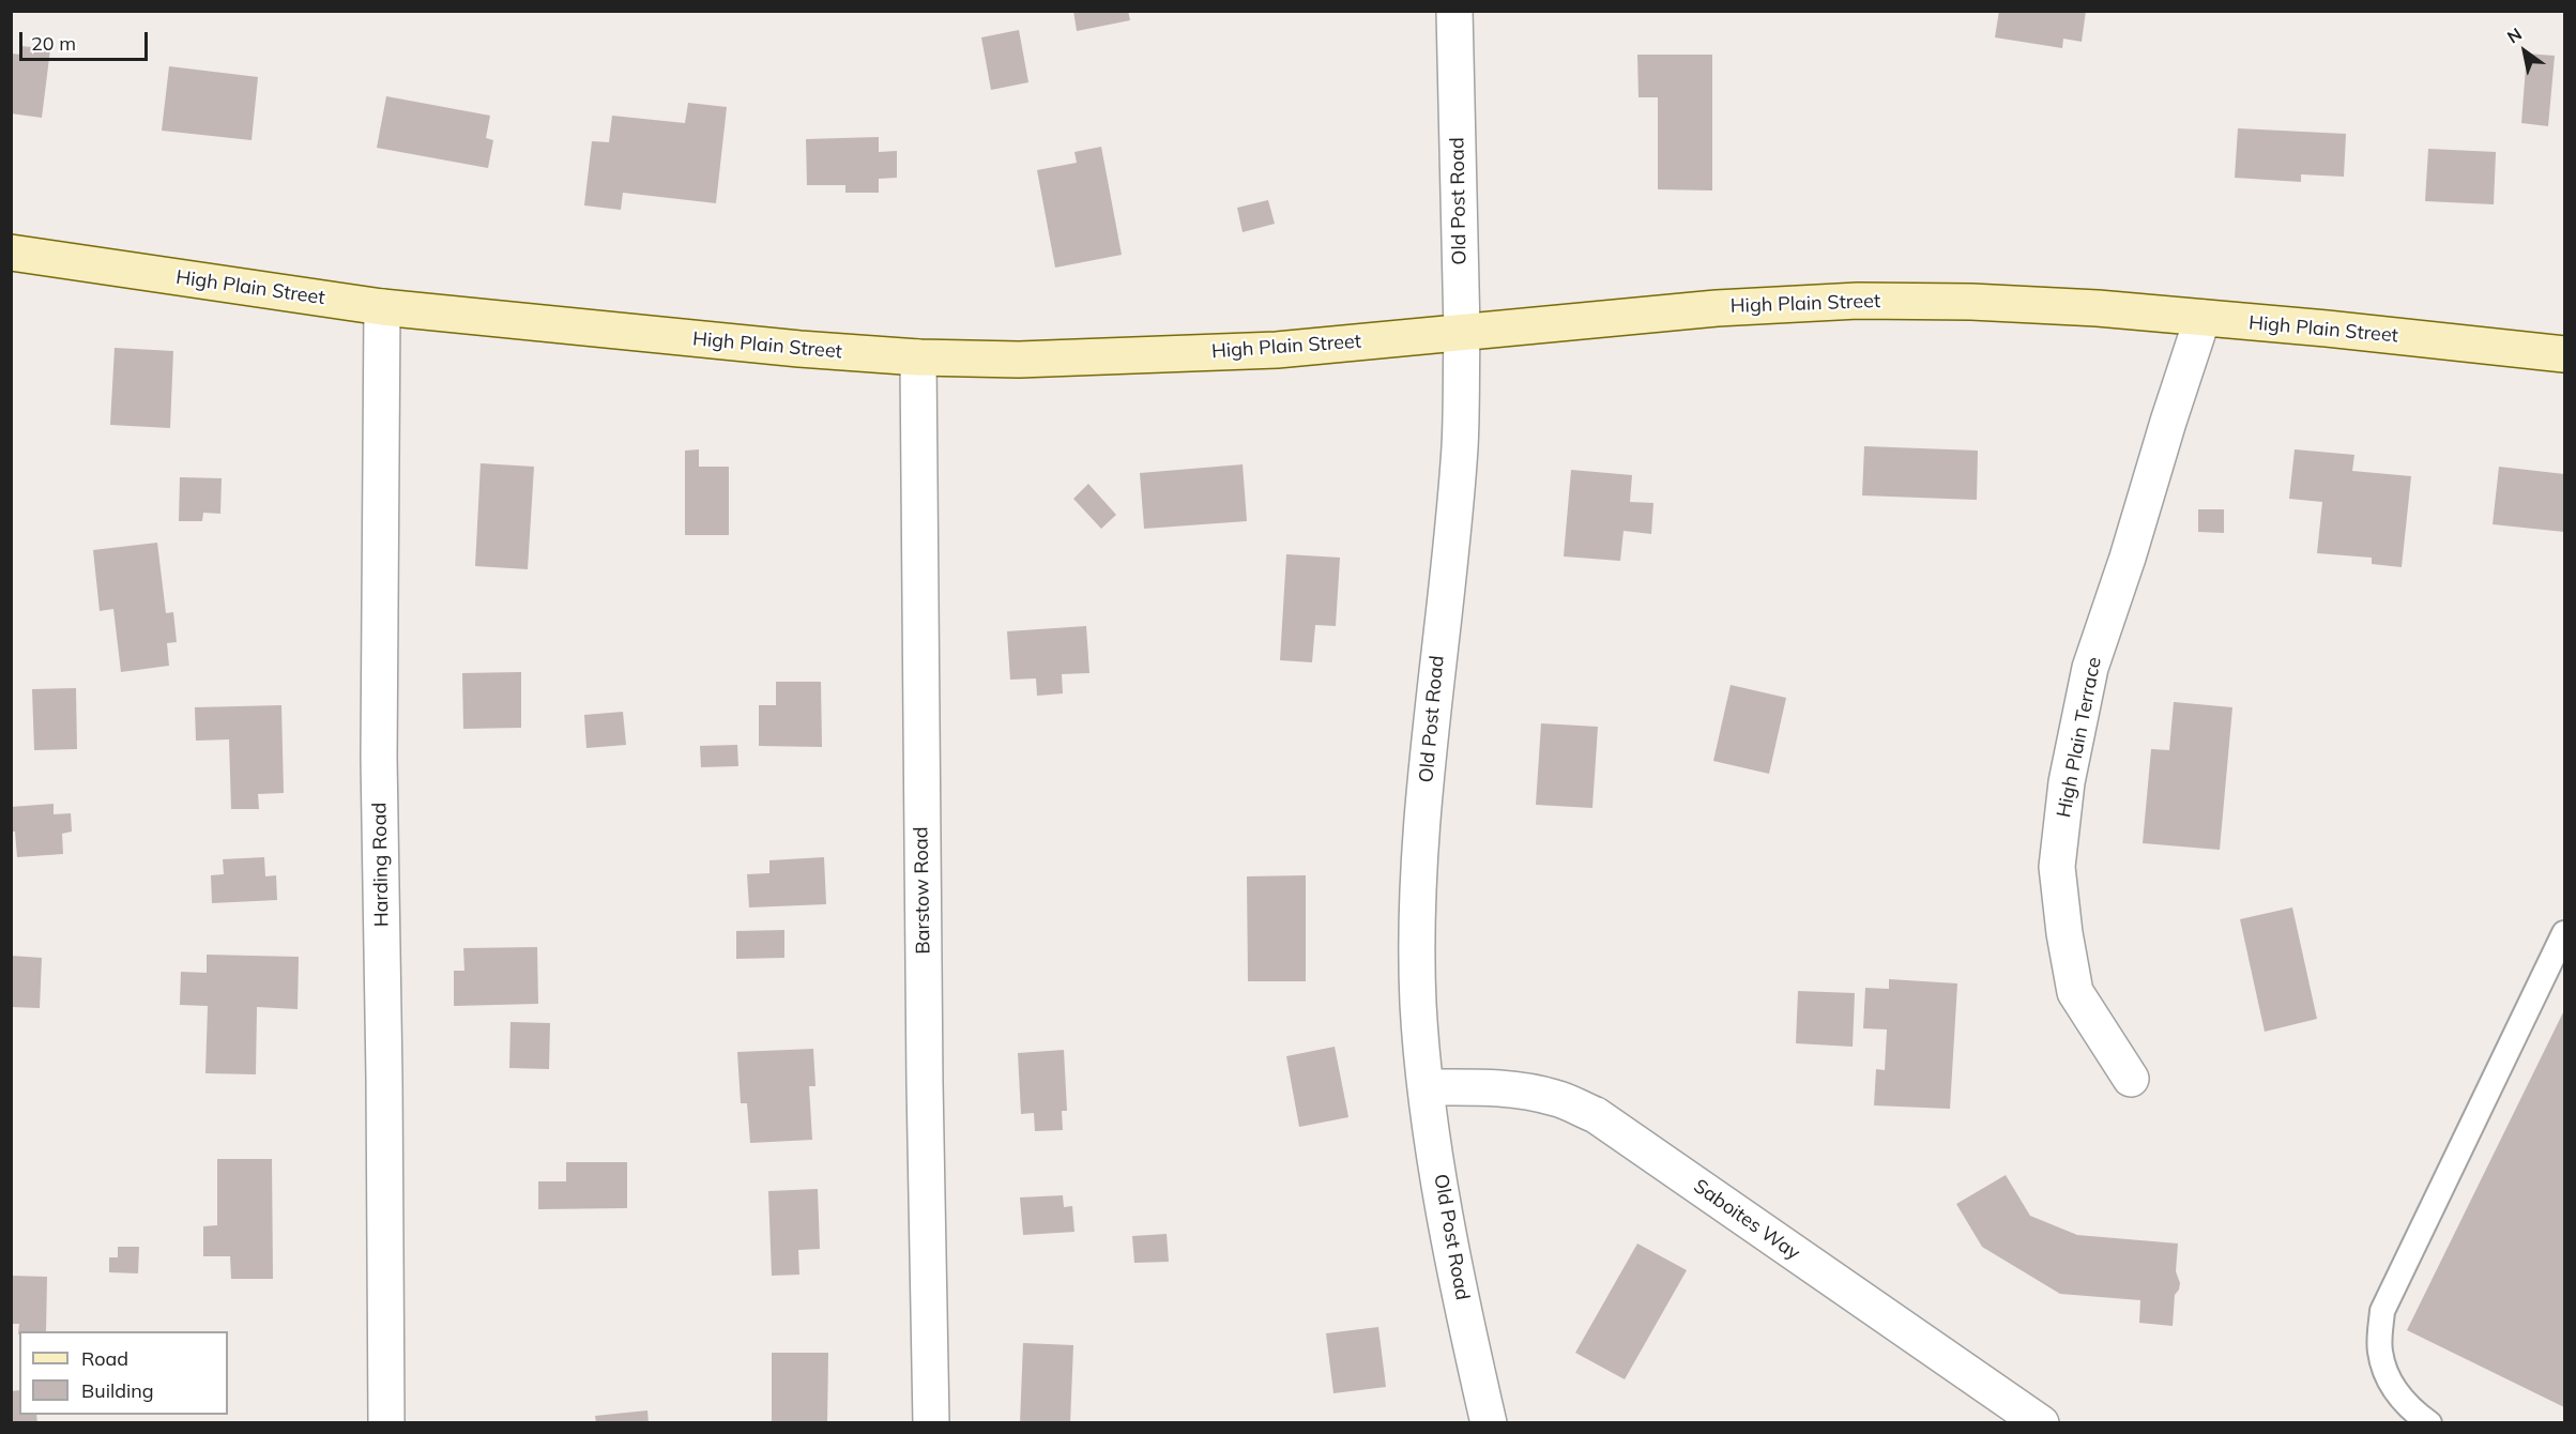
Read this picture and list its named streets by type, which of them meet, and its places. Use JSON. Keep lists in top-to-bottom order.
{
  "streets": {
    "main road": ["High Plain Street"],
    "street": [
      "Old Post Road",
      "High Plain Terrace",
      "Harding Road",
      "Barstow Road",
      "Saboites Way"
    ]
  },
  "crossings": [
    ["Old Post Road", "High Plain Street"],
    ["Old Post Road", "Saboites Way"],
    ["High Plain Street", "High Plain Terrace"],
    ["High Plain Street", "Harding Road"],
    ["High Plain Street", "Barstow Road"]
  ],
  "legend": ["Road", "Building"],
  "scale_bar": "20 m",
  "north": "top left"
}
